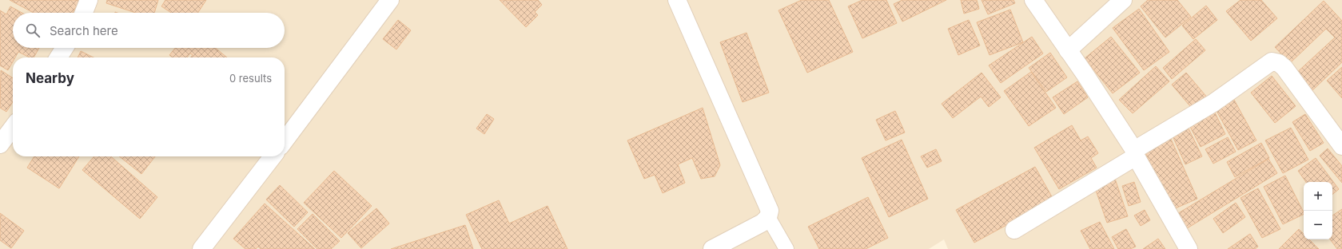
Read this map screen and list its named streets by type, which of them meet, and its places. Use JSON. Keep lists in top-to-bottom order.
{
  "page": {
    "search": "Search here",
    "heading": ["Nearby", "0 results"],
    "map_buttons": ["+", "−"]
  }
}
